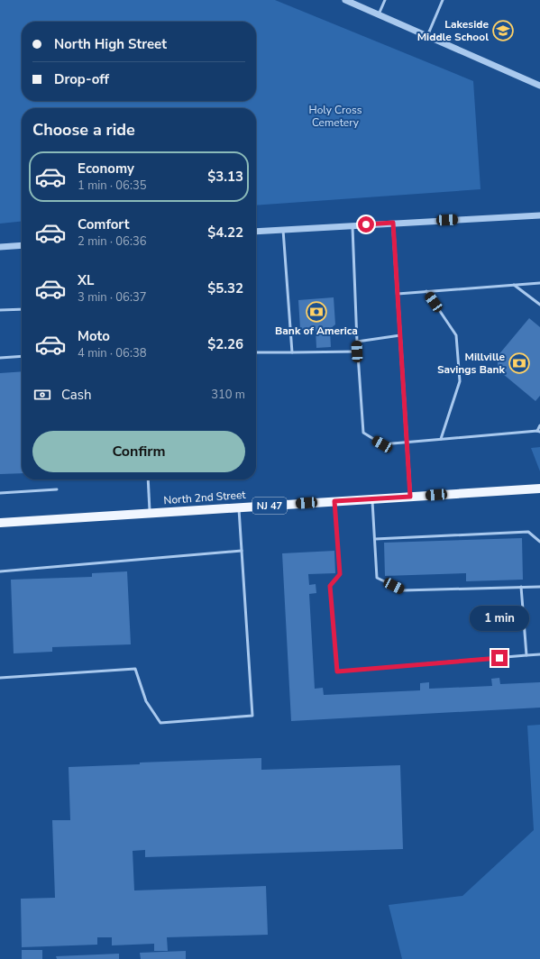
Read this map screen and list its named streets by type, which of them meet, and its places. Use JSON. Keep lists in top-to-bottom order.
{
  "streets": {
    "main road": ["North 2nd Street", "NJ 47"]
  },
  "parks": ["Holy Cross Cemetery"],
  "places": {
    "school or university": ["Lakeside Middle School"],
    "bank": ["Bank of America", "Millville Savings Bank"]
  },
  "page": {
    "banner": ["North High Street", "Drop-off"],
    "heading": "Choose a ride",
    "list": [
      {
        "name": "Economy",
        "note": "1 min · 06:35",
        "value": "$3.13"
      },
      {
        "name": "Comfort",
        "note": "2 min · 06:36",
        "value": "$4.22"
      },
      {
        "name": "XL",
        "note": "3 min · 06:37",
        "value": "$5.32"
      },
      {
        "name": "Moto",
        "note": "4 min · 06:38",
        "value": "$2.26"
      }
    ],
    "pay": ["Cash", "310 m"],
    "buttons": "Confirm",
    "bubble": "1 min"
  }
}
